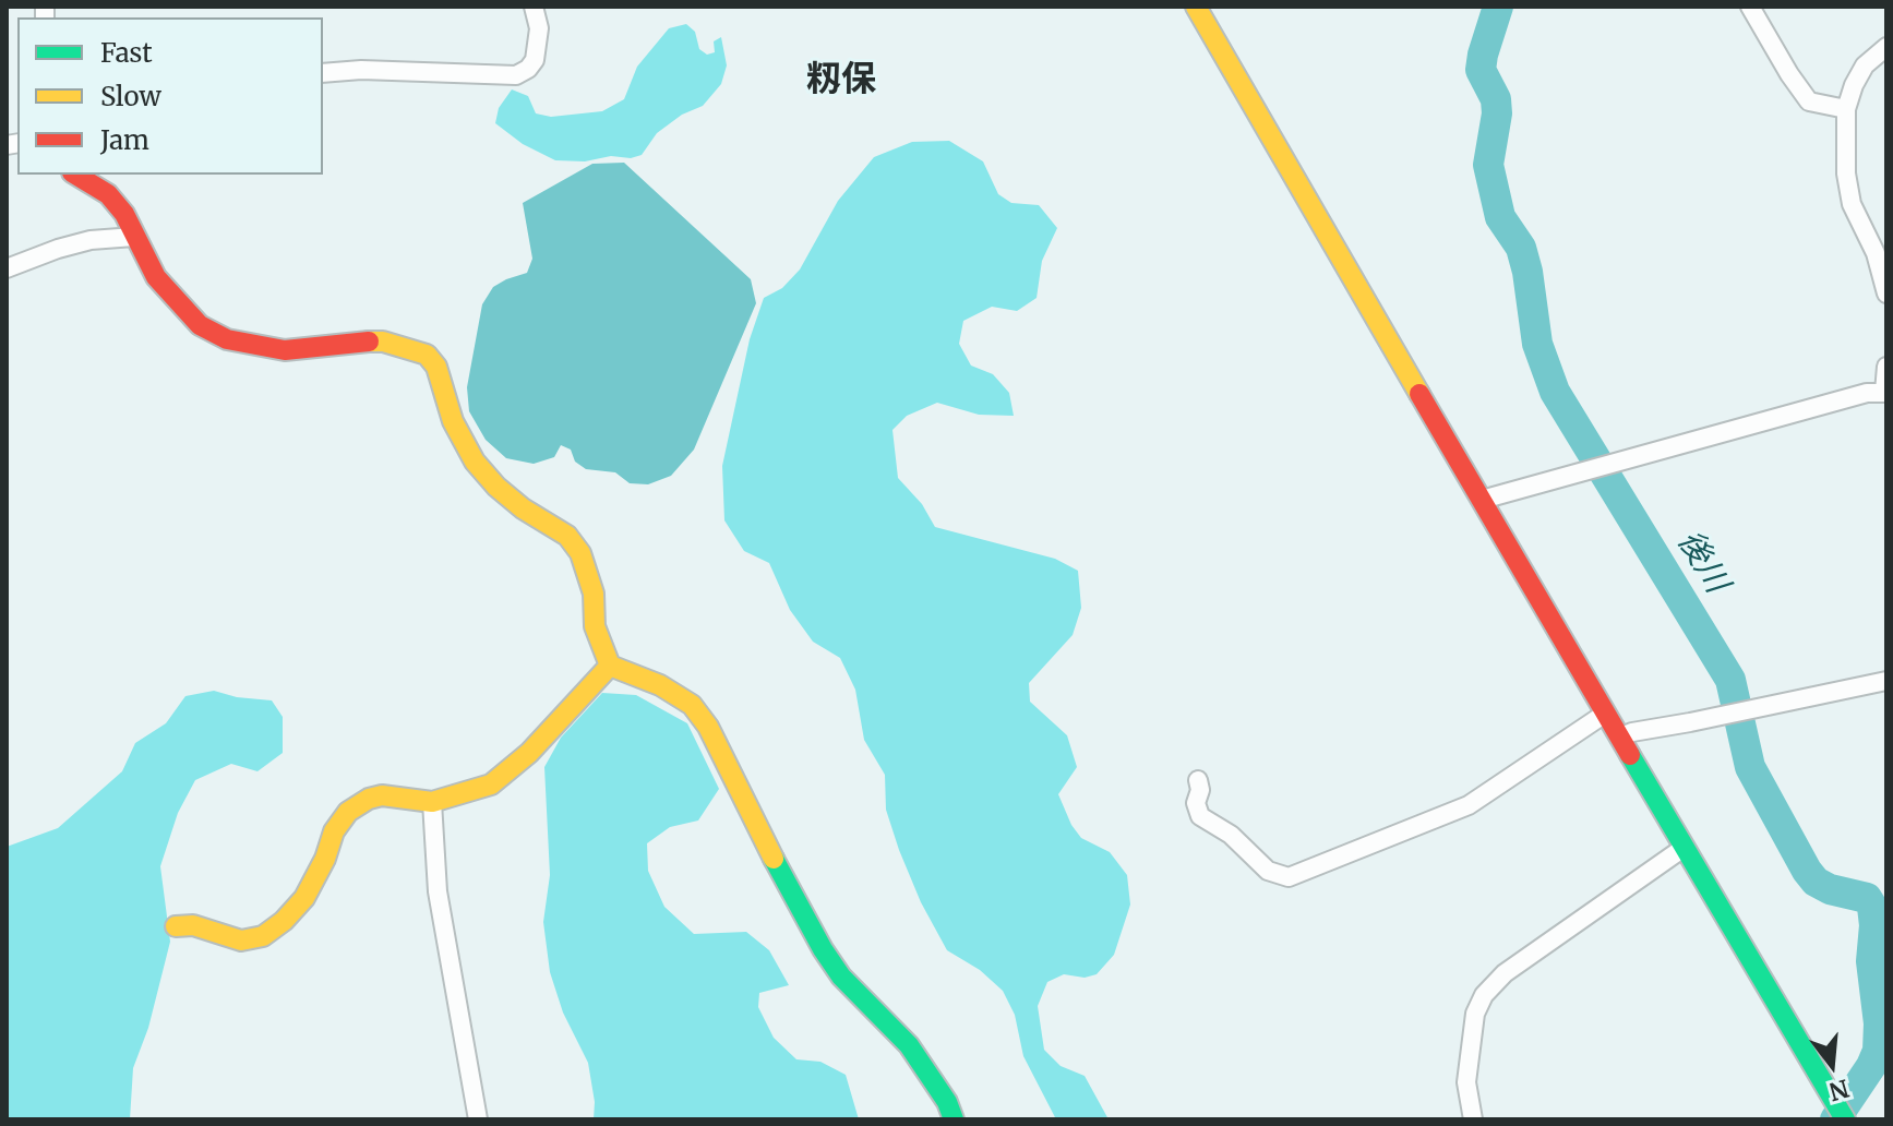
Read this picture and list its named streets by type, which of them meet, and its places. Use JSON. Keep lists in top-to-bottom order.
{
  "districts": ["籾保"],
  "water": ["後川"],
  "legend": ["Fast", "Slow", "Jam"],
  "north": "bottom"
}
